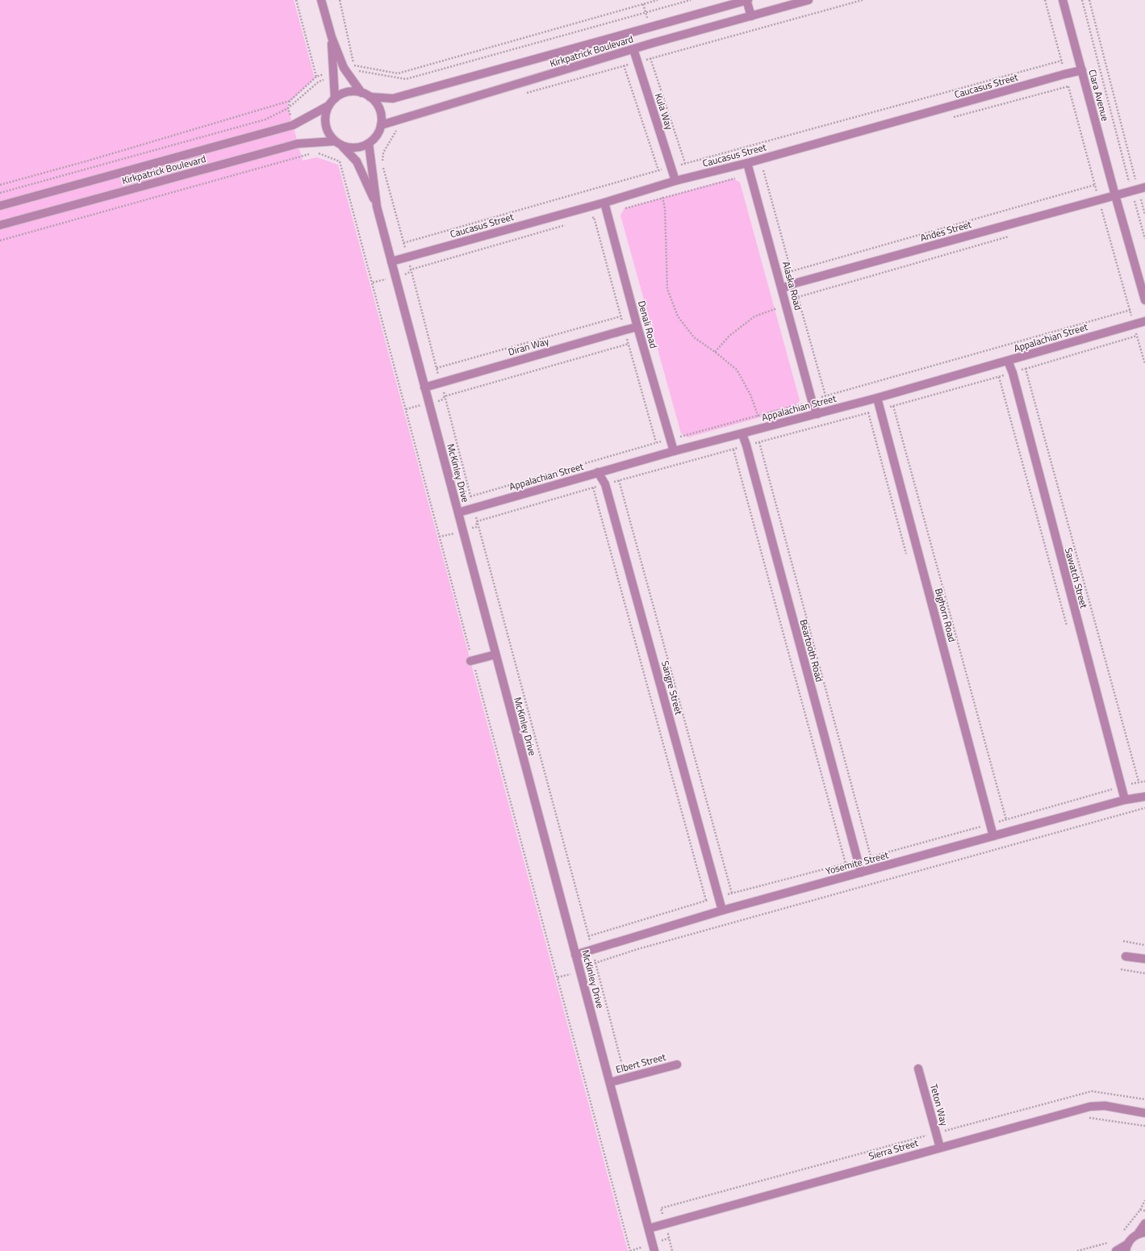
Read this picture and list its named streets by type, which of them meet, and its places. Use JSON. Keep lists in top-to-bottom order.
{
  "streets": {
    "street": [
      "Kirkpatrick Boulevard",
      "Caucasus Street",
      "Clara Avenue",
      "Kula Way",
      "Andes Street",
      "Alaska Road",
      "Denali Road",
      "Appalachian Street",
      "Diran Way",
      "McKinley Drive",
      "Sawatch Street",
      "Bighorn Road",
      "Beartooth Road",
      "Sangre Street",
      "Yosemite Street",
      "Elbert Street",
      "Teton Way",
      "Sierra Street"
    ]
  },
  "crossings": [
    ["Kirkpatrick Boulevard", "Kula Way"],
    ["Kirkpatrick Boulevard", "McKinley Drive"],
    ["Caucasus Street", "Clara Avenue"],
    ["Caucasus Street", "Kula Way"],
    ["Caucasus Street", "Alaska Road"],
    ["Caucasus Street", "Denali Road"],
    ["Caucasus Street", "McKinley Drive"],
    ["Clara Avenue", "Andes Street"],
    ["Andes Street", "Alaska Road"],
    ["Alaska Road", "Appalachian Street"],
    ["Denali Road", "Appalachian Street"],
    ["Denali Road", "Diran Way"],
    ["Appalachian Street", "McKinley Drive"],
    ["Appalachian Street", "Sawatch Street"],
    ["Appalachian Street", "Bighorn Road"],
    ["Appalachian Street", "Beartooth Road"],
    ["Appalachian Street", "Sangre Street"],
    ["Diran Way", "McKinley Drive"],
    ["McKinley Drive", "Yosemite Street"],
    ["McKinley Drive", "Elbert Street"],
    ["McKinley Drive", "Sierra Street"],
    ["Sawatch Street", "Yosemite Street"],
    ["Bighorn Road", "Yosemite Street"],
    ["Beartooth Road", "Yosemite Street"],
    ["Sangre Street", "Yosemite Street"],
    ["Teton Way", "Sierra Street"]
  ]
}
